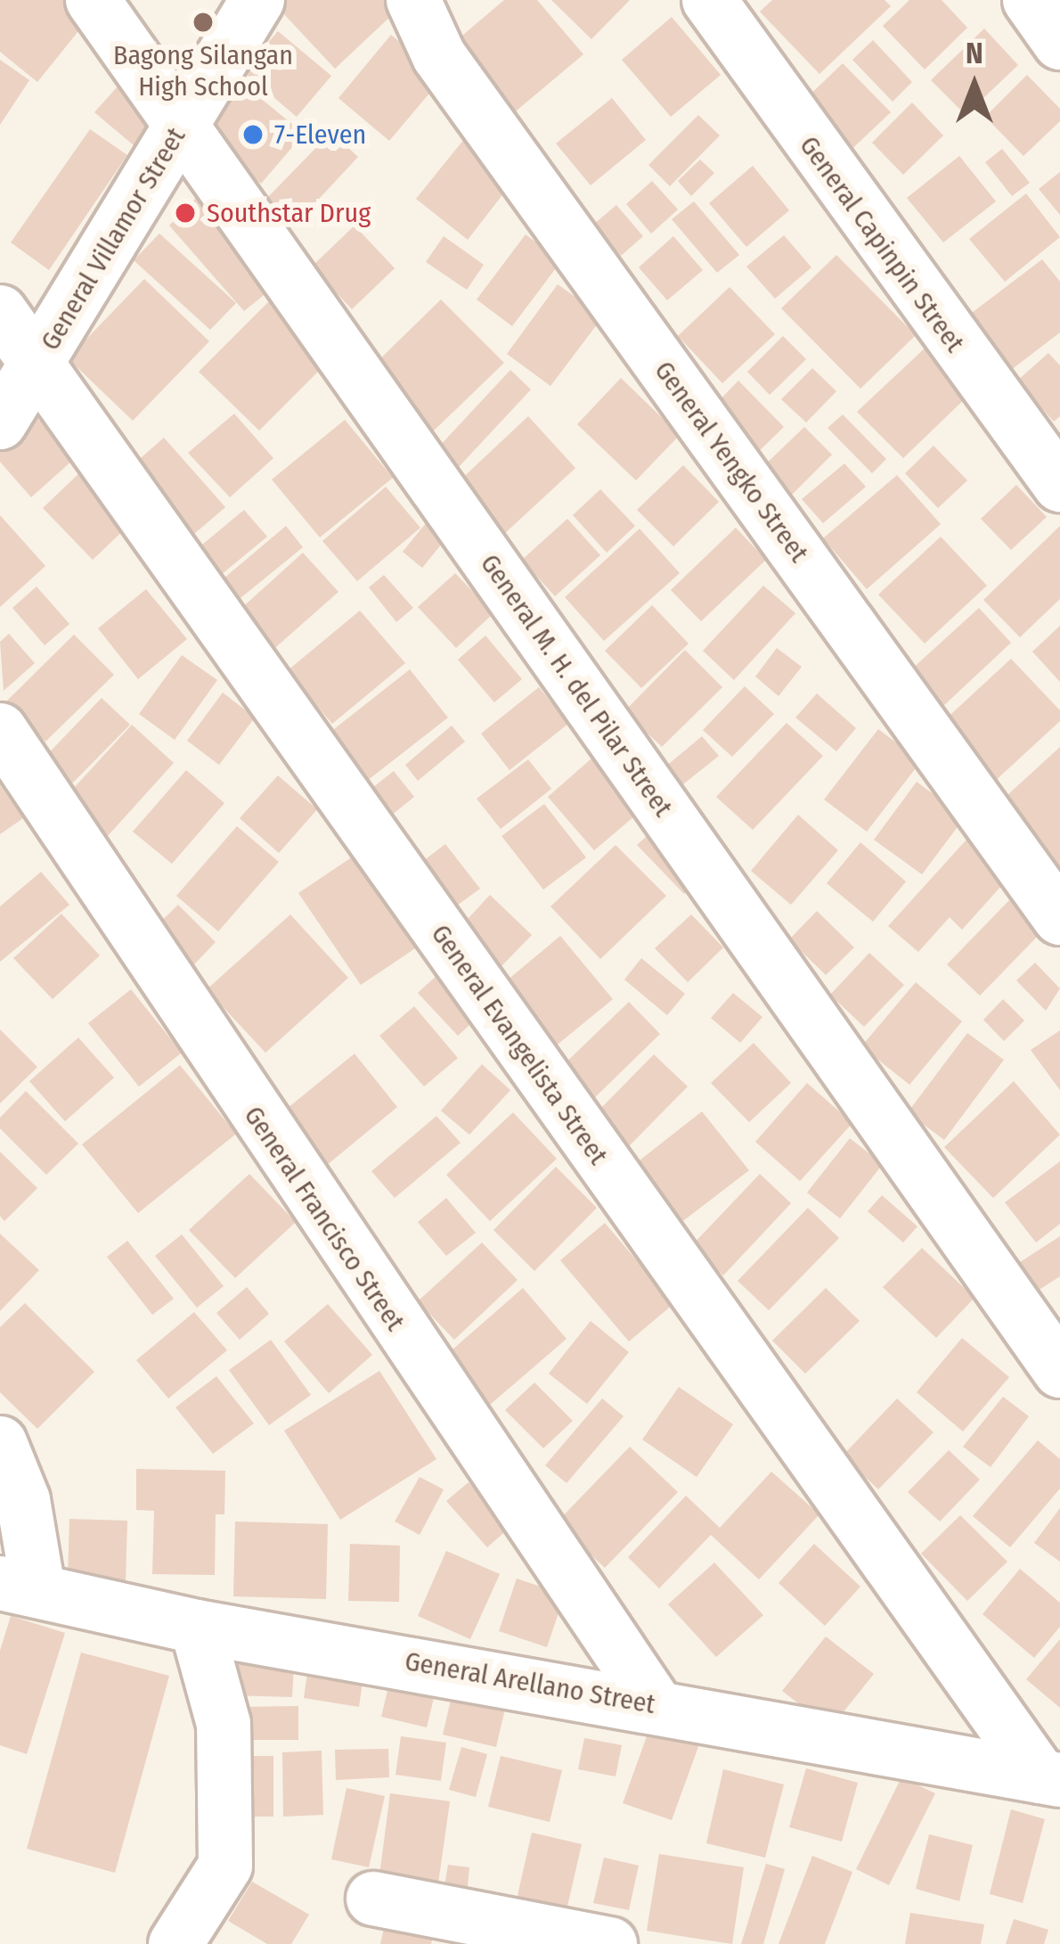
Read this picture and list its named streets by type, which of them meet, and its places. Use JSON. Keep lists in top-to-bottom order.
{
  "streets": {
    "street": [
      "General Villamor Street",
      "General Capinpin Street",
      "General Yengko Street",
      "General M. H. del Pilar Street",
      "General Evangelista Street",
      "General Francisco Street",
      "General Arellano Street"
    ]
  },
  "crossings": [
    ["General Villamor Street", "General M. H. del Pilar Street"],
    ["General Villamor Street", "General Evangelista Street"],
    ["General Evangelista Street", "General Arellano Street"],
    ["General Francisco Street", "General Arellano Street"]
  ],
  "places": ["Bagong Silangan High School", "7-Eleven", "Southstar Drug"],
  "north": "top"
}
